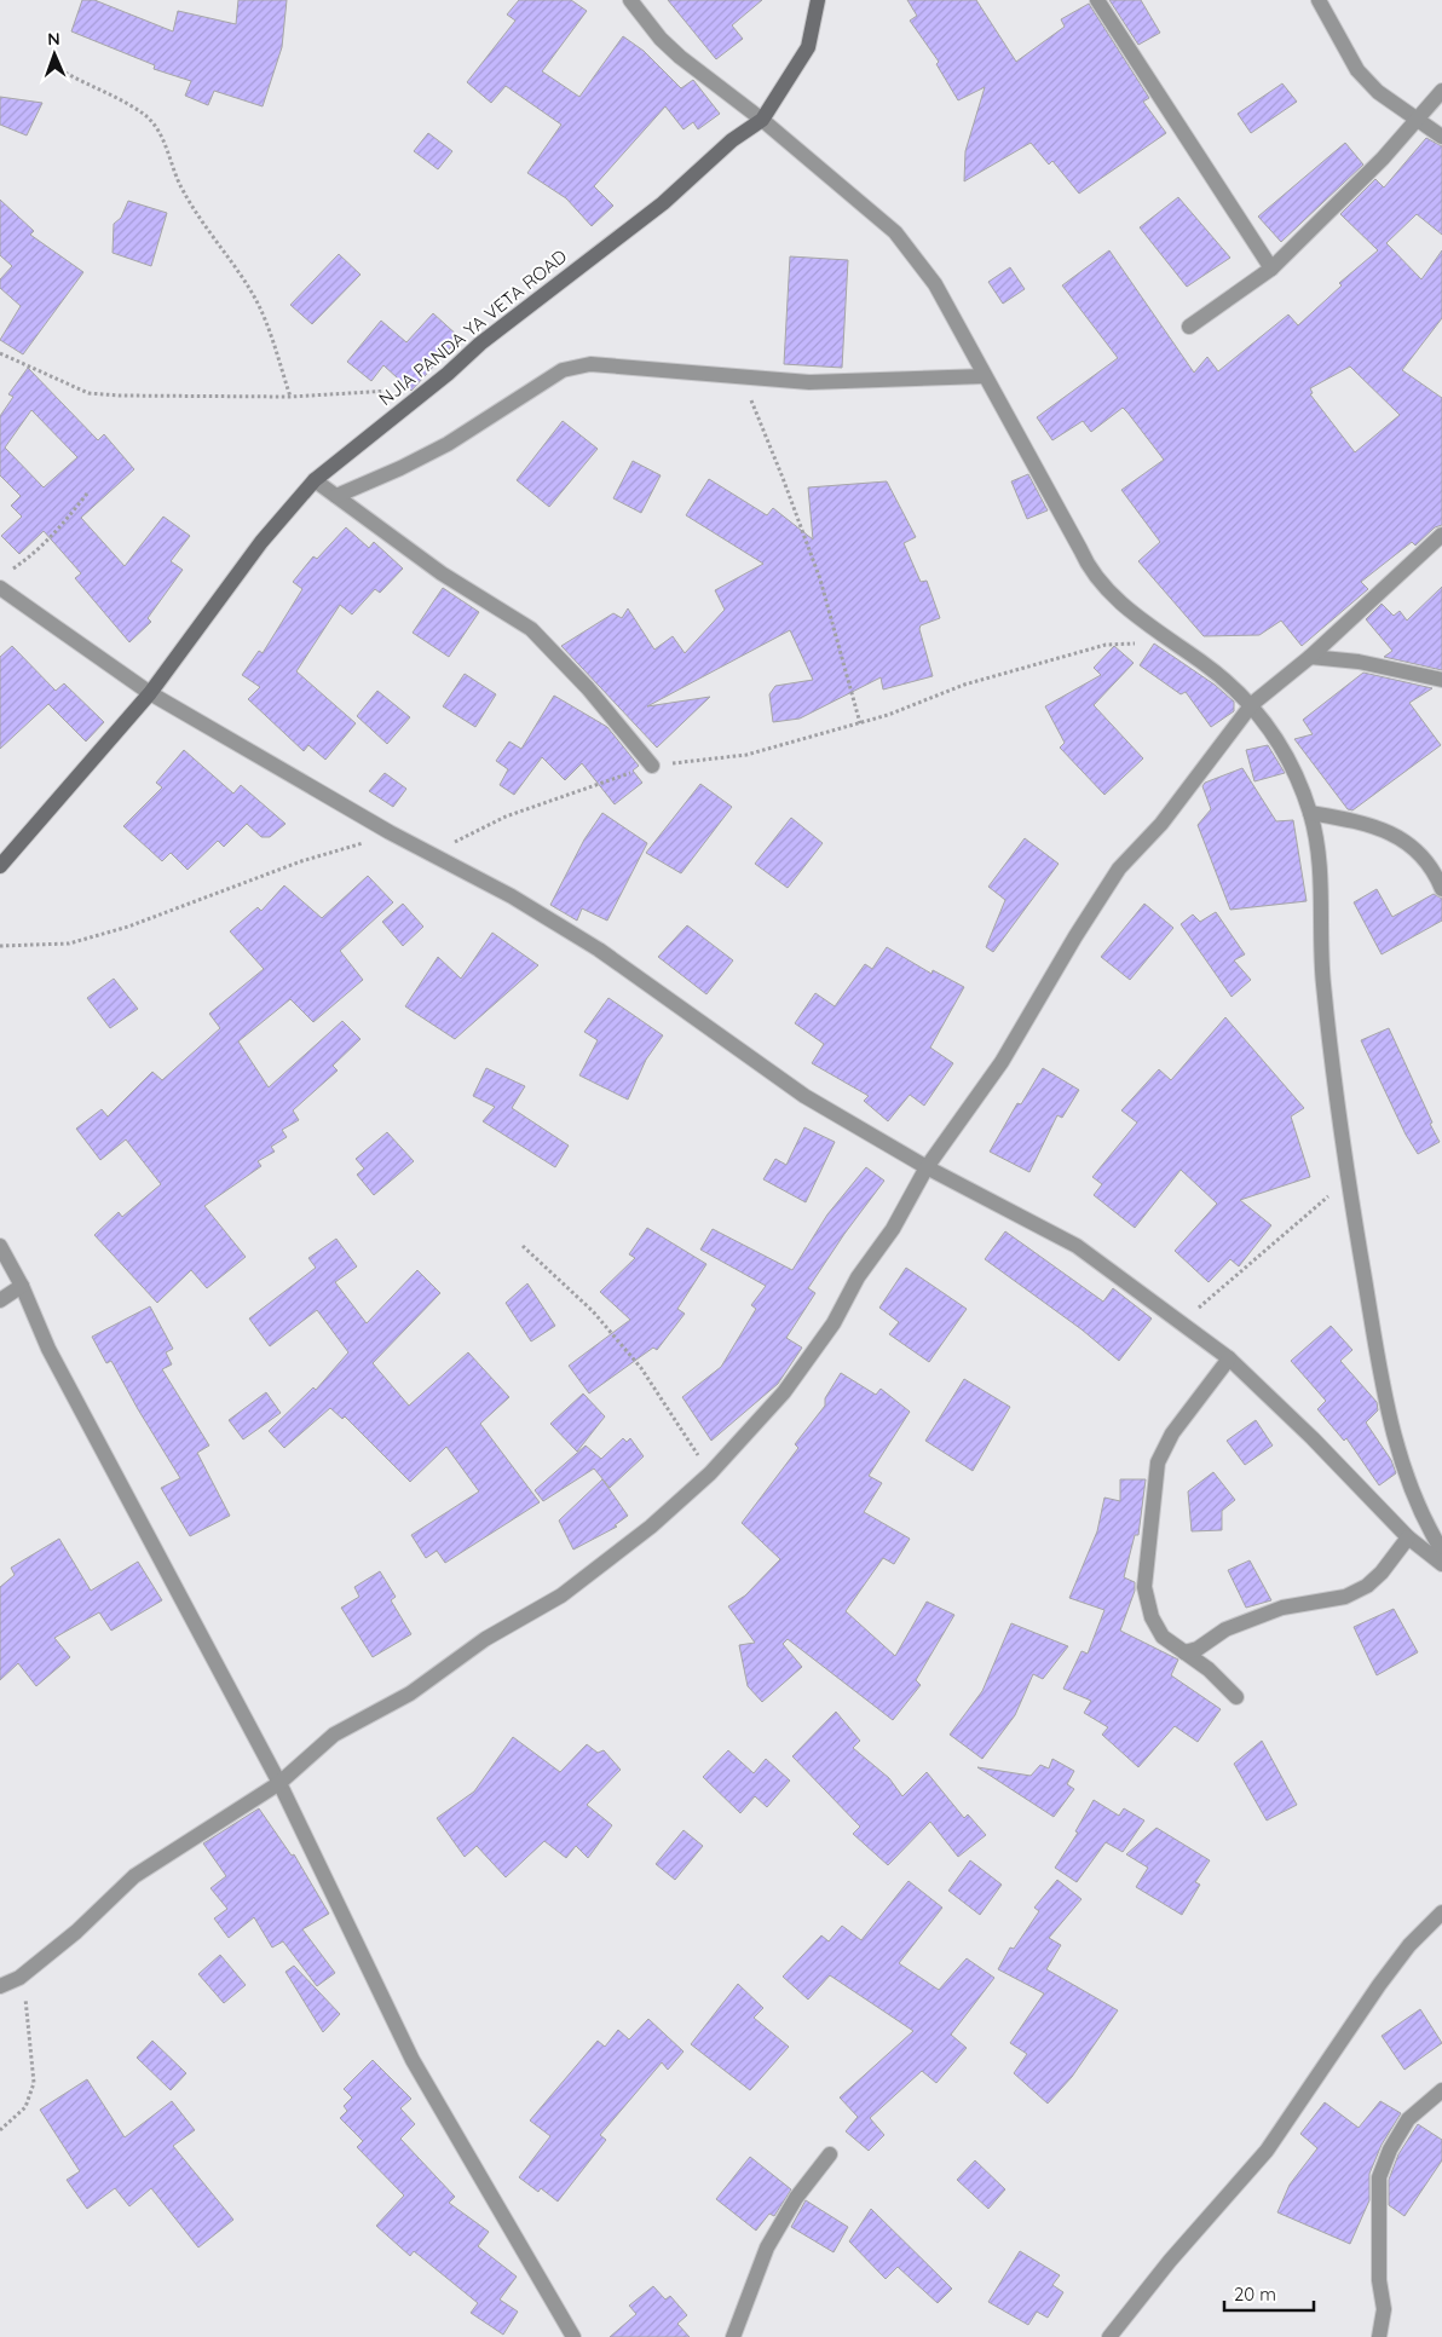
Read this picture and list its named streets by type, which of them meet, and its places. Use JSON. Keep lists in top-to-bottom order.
{
  "streets": {
    "street": ["NJIA PANDA YA VETA ROAD"]
  },
  "scale_bar": "20 m",
  "north": "top"
}
